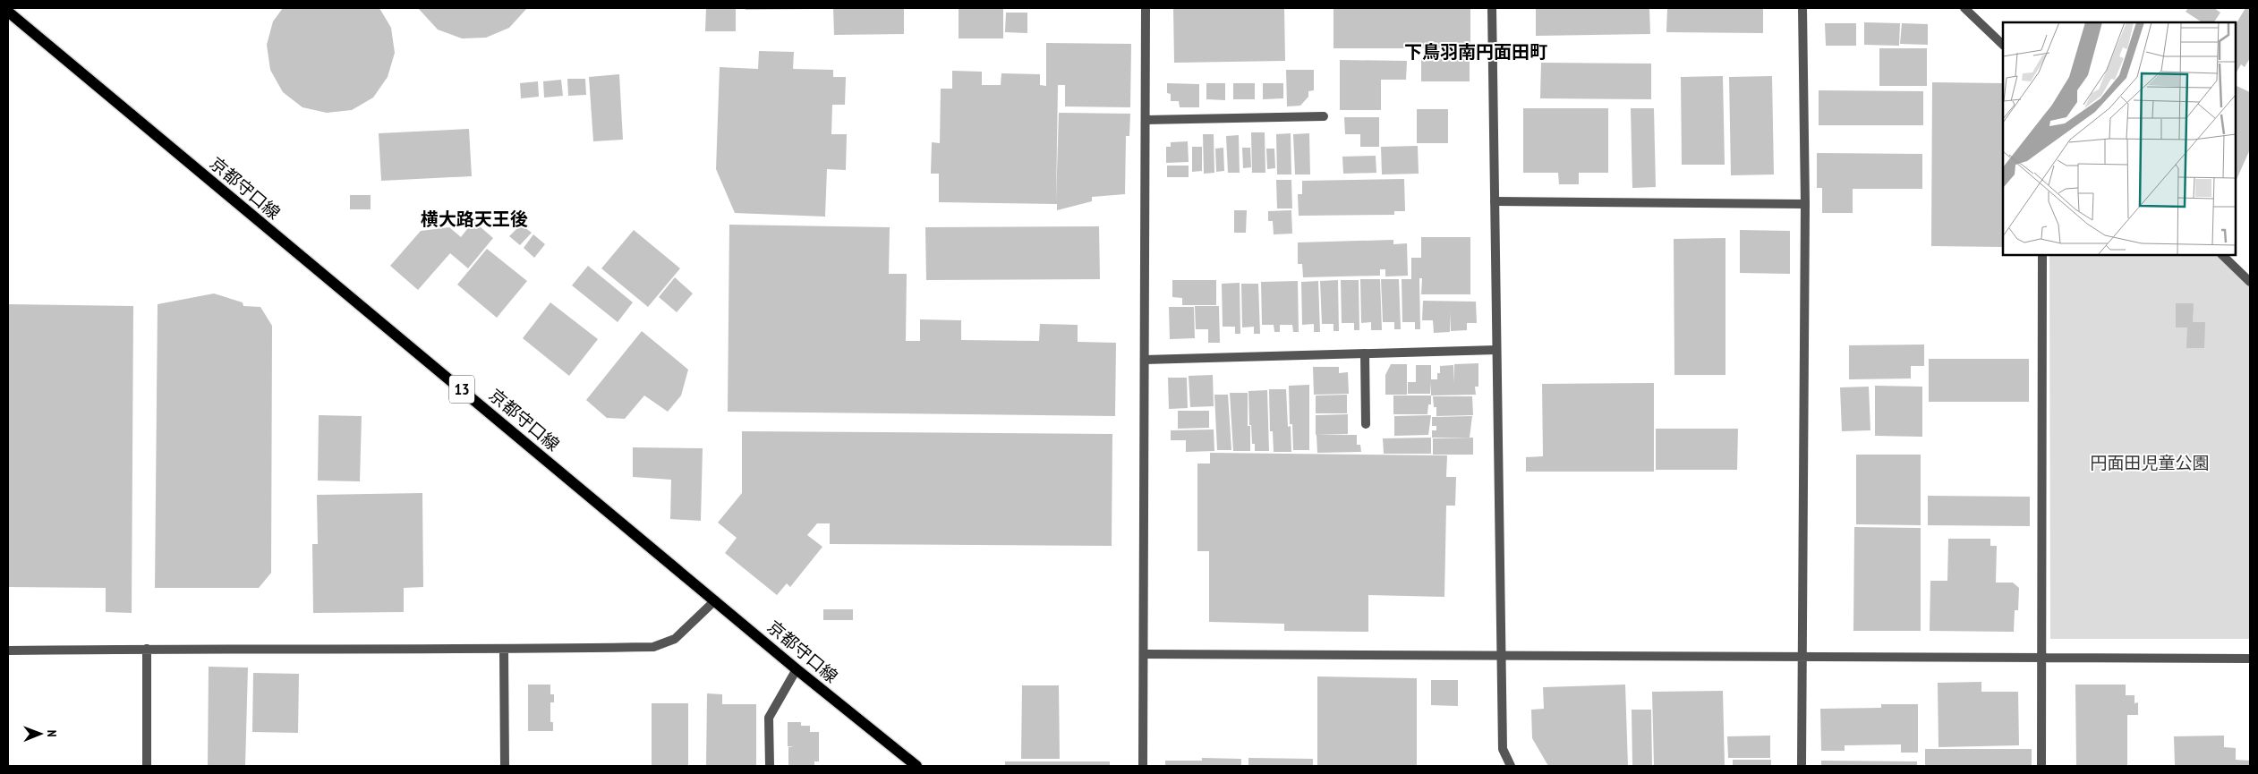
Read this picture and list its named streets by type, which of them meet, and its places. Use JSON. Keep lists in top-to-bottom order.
{
  "streets": {
    "main road": ["京都守口線", "13"]
  },
  "districts": ["下鳥羽南円面田町", "横大路天王後"],
  "parks": ["円面田児童公園"],
  "north": "right"
}
